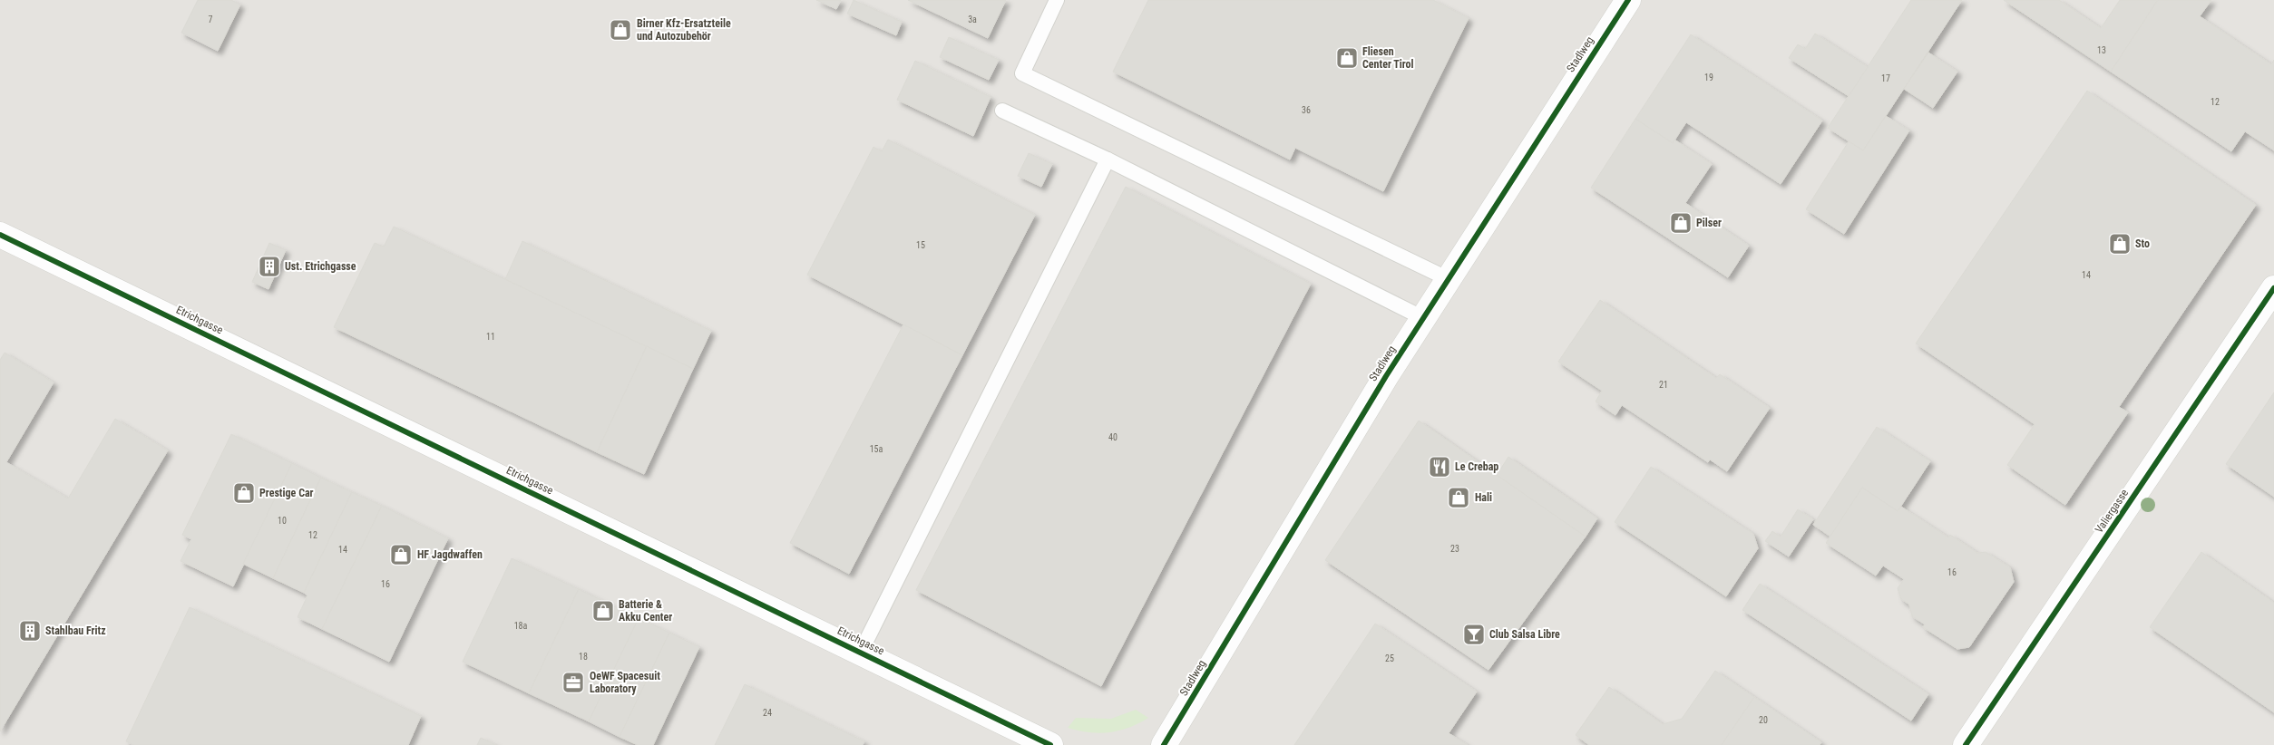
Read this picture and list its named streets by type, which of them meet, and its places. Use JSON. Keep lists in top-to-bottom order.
{
  "streets": {
    "street": ["Stadlweg", "Etrichgasse", "Valiergasse"]
  },
  "places": {
    "shop": [
      "Birner Kfz-Ersatzteile und Autozubehör",
      "Fliesen Center Tirol",
      "Pilser",
      "Sto",
      "Prestige Car",
      "Hali",
      "HF Jagdwaffen",
      "Batterie & Akku Center"
    ],
    "building": ["Ust. Etrichgasse", "Stahlbau Fritz"],
    "restaurant": ["Le Crebap"],
    "bar": ["Club Salsa Libre"],
    "office": ["OeWF Spacesuit Laboratory"]
  },
  "house_numbers": [
    "7",
    "3a",
    "13",
    "19",
    "17",
    "12",
    "36",
    "15",
    "14",
    "11",
    "21",
    "40",
    "15a",
    "10",
    "12",
    "23",
    "14",
    "16",
    "16",
    "18a",
    "18",
    "25",
    "24",
    "20"
  ]
}
